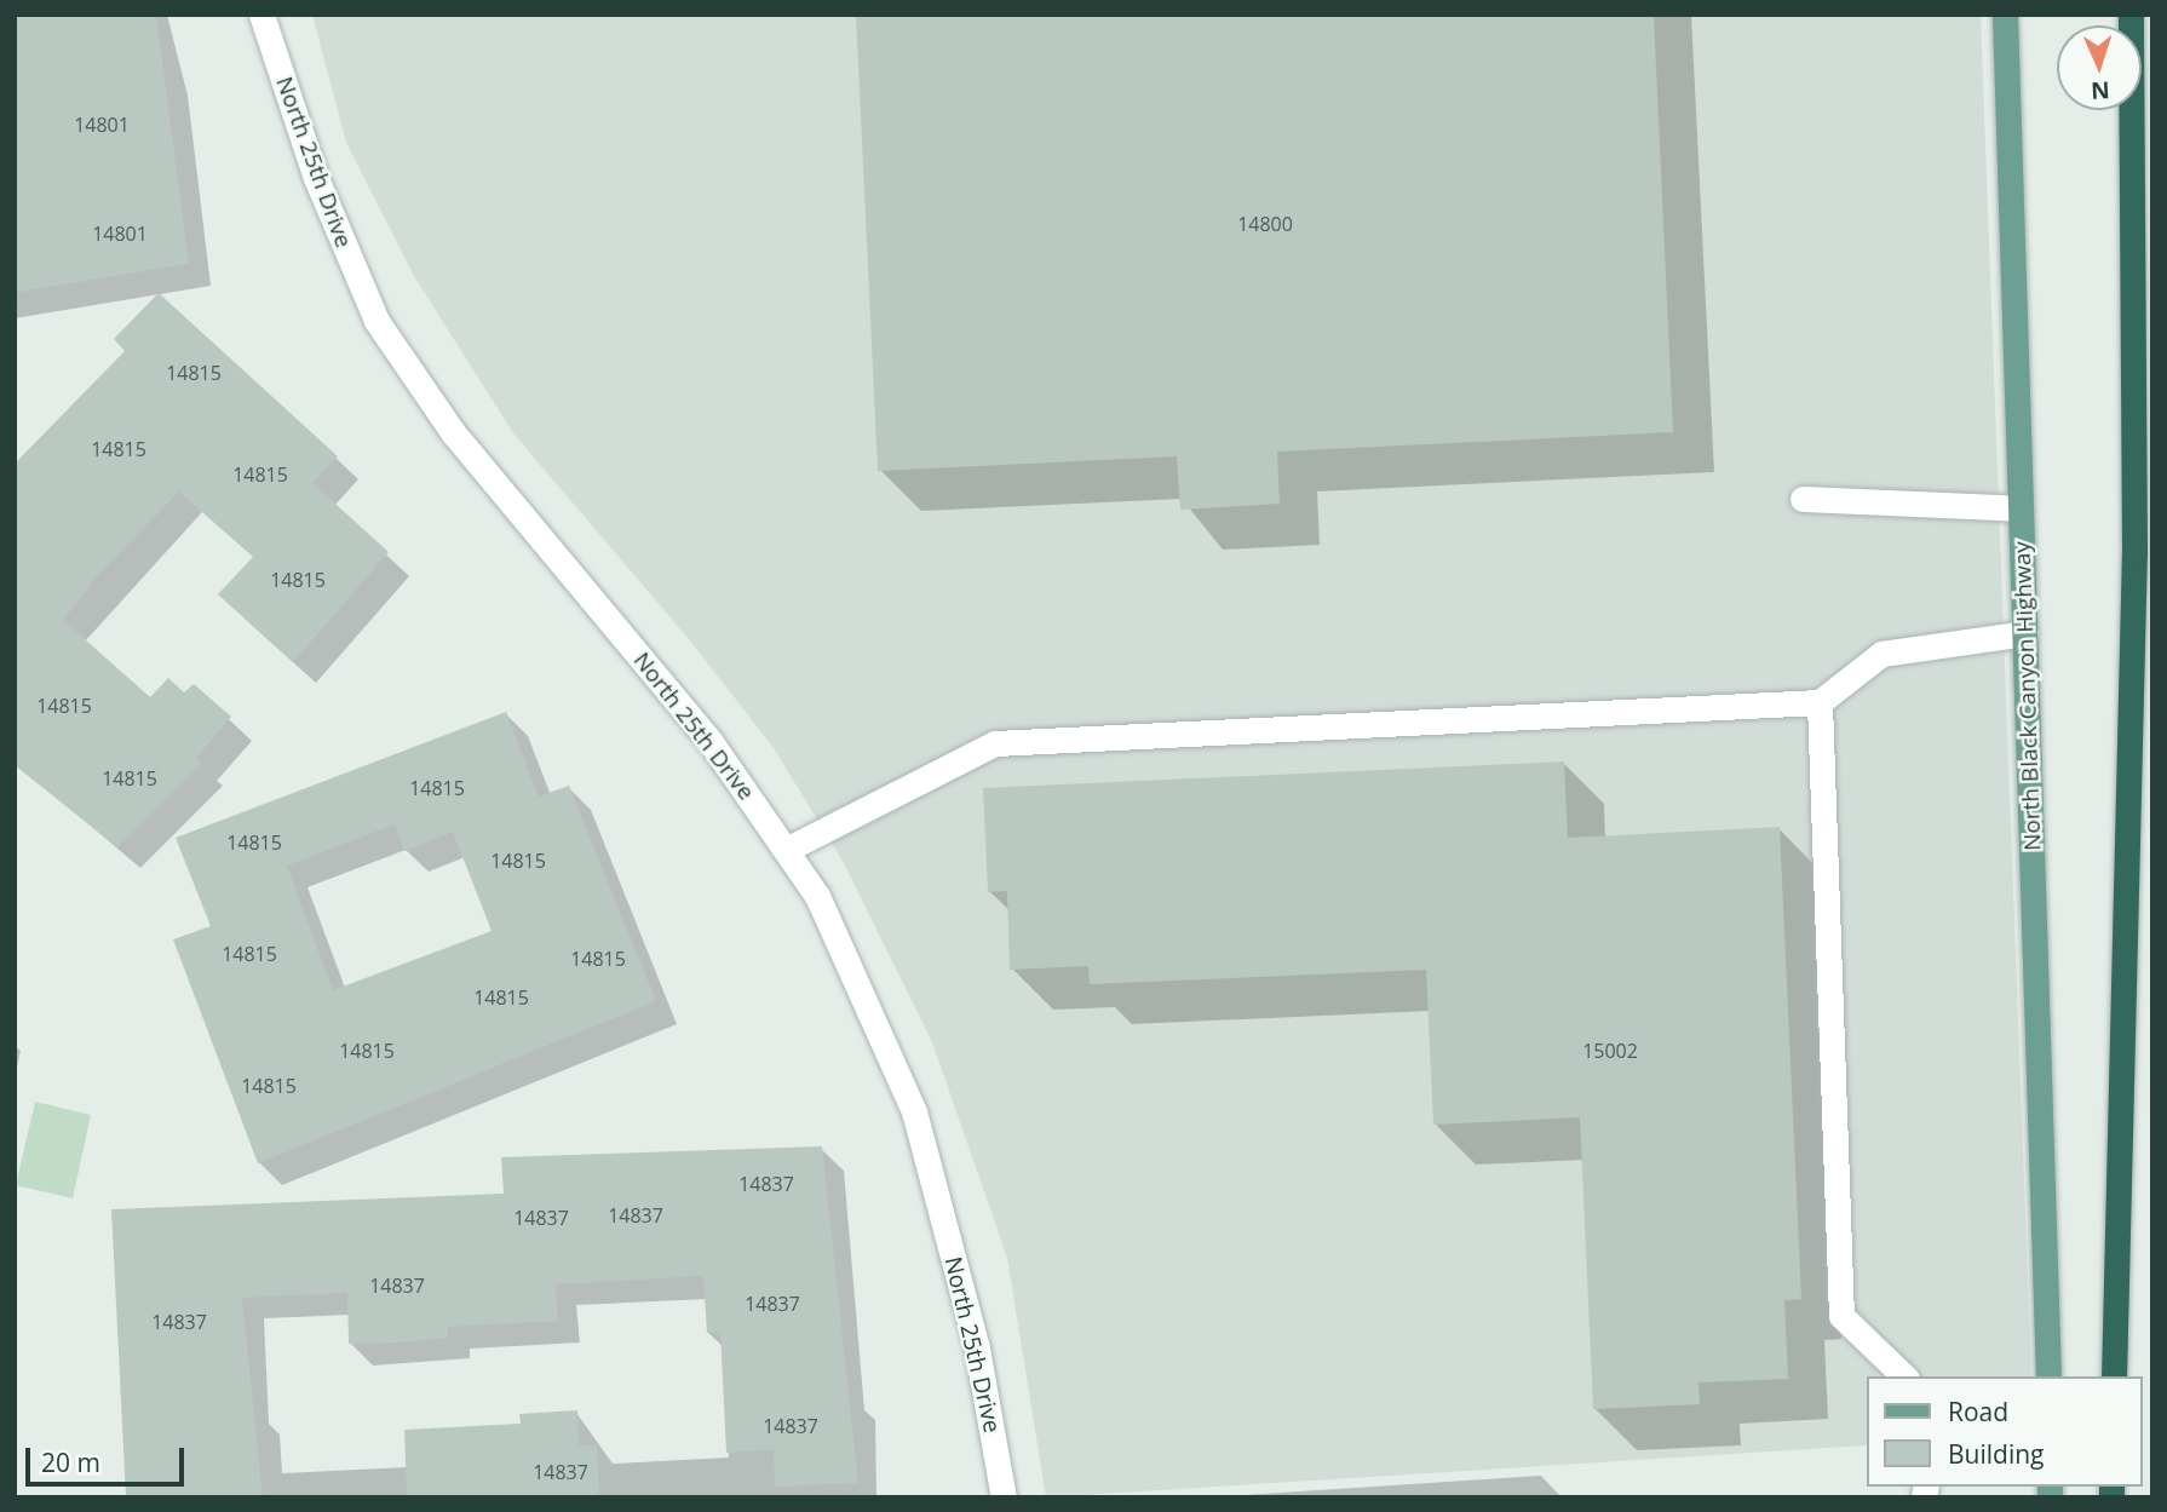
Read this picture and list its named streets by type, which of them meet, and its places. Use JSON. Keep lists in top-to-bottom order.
{
  "streets": {
    "main road": ["North Black Canyon Highway"],
    "street": ["North 25th Drive"]
  },
  "house_numbers": [
    "14801",
    "14800",
    "14801",
    "14815",
    "14815",
    "14815",
    "14815",
    "14815",
    "14815",
    "14815",
    "14815",
    "14815",
    "14815",
    "14815",
    "14815",
    "14815",
    "15002",
    "14815",
    "14837",
    "14837",
    "14837",
    "14837",
    "14837",
    "14837",
    "14837",
    "14837"
  ],
  "legend": ["Road", "Building"],
  "scale_bar": "20 m",
  "north": "bottom"
}
